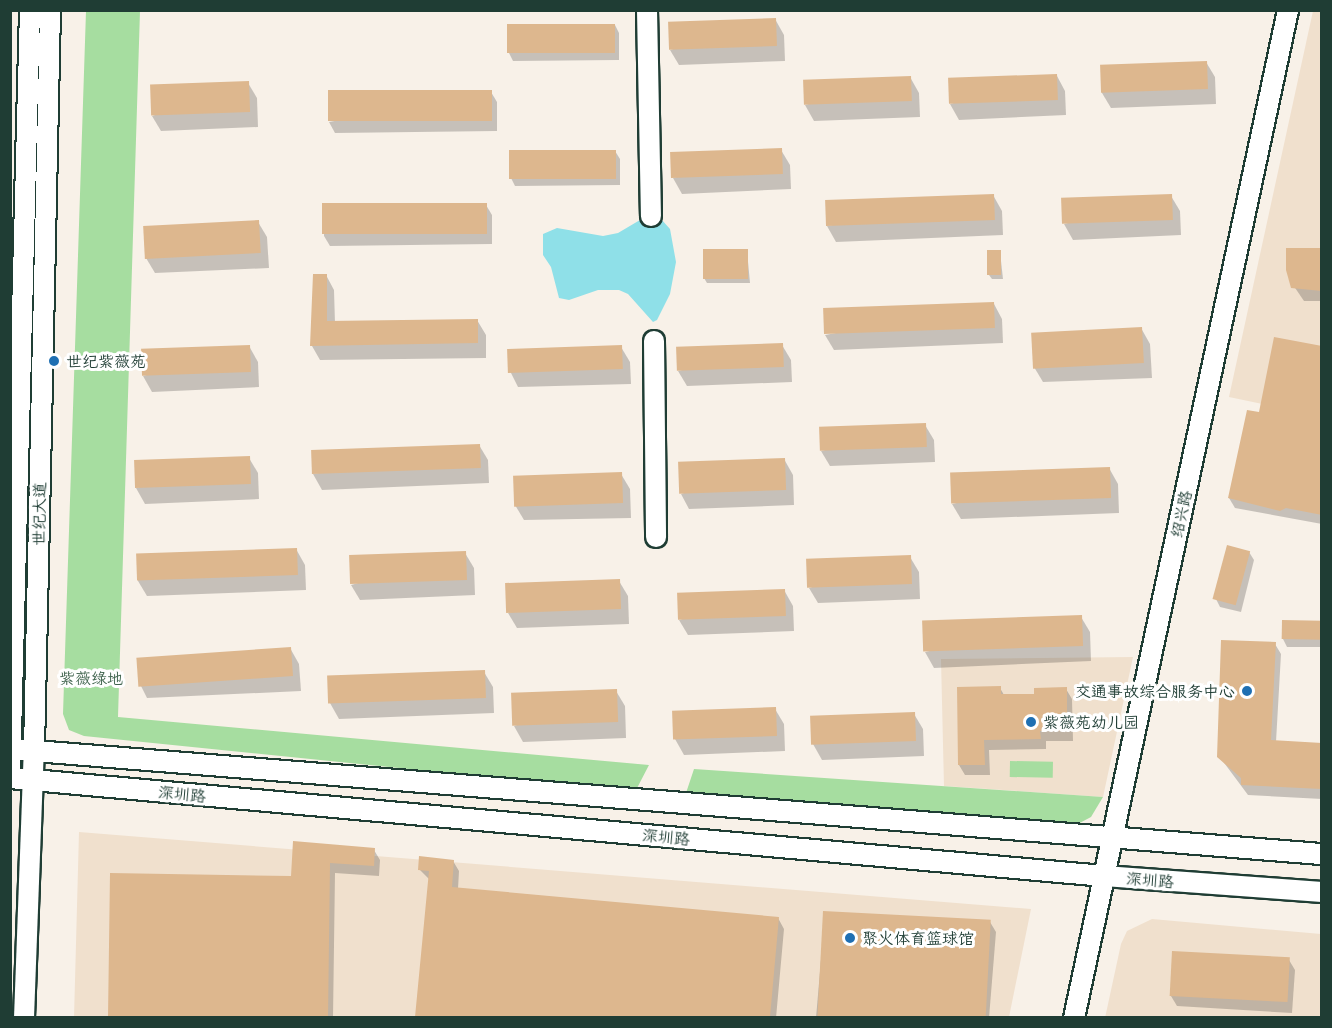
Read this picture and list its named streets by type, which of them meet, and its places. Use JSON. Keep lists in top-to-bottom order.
{
  "streets": {
    "street": ["世纪大道", "绍兴路", "深圳路"]
  },
  "crossings": [
    ["世纪大道", "深圳路"],
    ["绍兴路", "深圳路"]
  ],
  "parks": ["紫薇绿地"],
  "places": [
    "世纪紫薇苑",
    "交通事故综合服务中心",
    "紫薇苑幼儿园",
    "聚火体育篮球馆"
  ]
}
